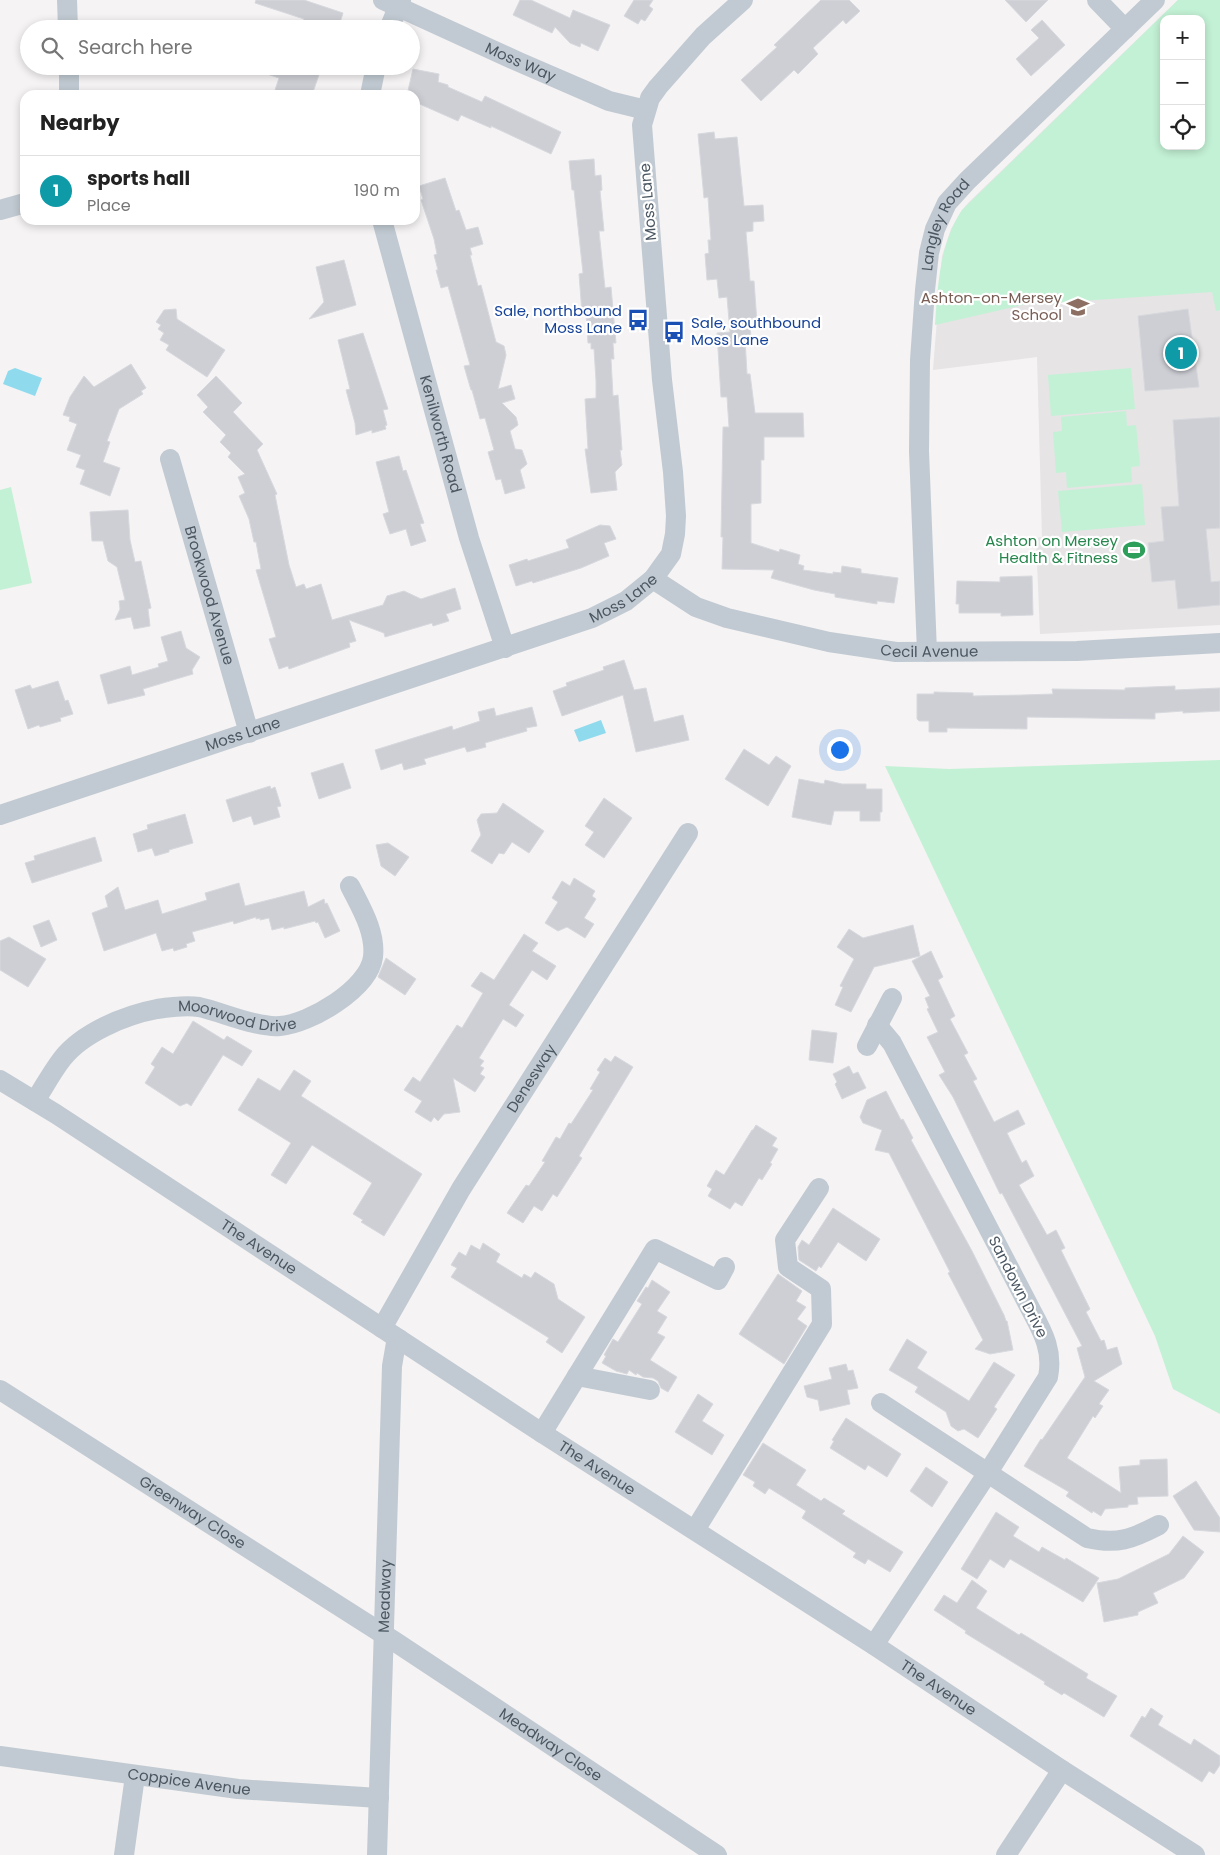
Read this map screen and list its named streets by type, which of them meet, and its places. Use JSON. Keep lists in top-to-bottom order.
{
  "streets": {
    "street": [
      "Moss Way",
      "Moss Lane",
      "Langley Road",
      "Kenilworth Road",
      "Brookwood Avenue",
      "Cecil Avenue",
      "Moorwood Drive",
      "Denesway",
      "The Avenue",
      "Sandown Drive",
      "Greenway Close",
      "Meadway",
      "Meadway Close",
      "Coppice Avenue"
    ]
  },
  "crossings": [
    ["Moss Way", "Moss Lane"],
    ["Moss Lane", "Kenilworth Road"],
    ["Moss Lane", "Brookwood Avenue"],
    ["Moss Lane", "Cecil Avenue"],
    ["Langley Road", "Cecil Avenue"],
    ["Moorwood Drive", "The Avenue"],
    ["Denesway", "The Avenue"],
    ["Denesway", "Meadway"],
    ["The Avenue", "Sandown Drive"],
    ["The Avenue", "Meadway"],
    ["Greenway Close", "Meadway"],
    ["Greenway Close", "Meadway Close"],
    ["Meadway", "Meadway Close"],
    ["Meadway", "Coppice Avenue"]
  ],
  "places": {
    "school or university": ["Ashton-on-Mersey School"],
    "bus stop": ["Sale, northbound Moss Lane", "Sale, southbound Moss Lane"],
    "sports": ["Ashton on Mersey Health & Fitness"]
  },
  "page": {
    "map_buttons": ["+", "−"],
    "search": "Search here",
    "heading": "Nearby",
    "list": [
      {
        "mark": "1",
        "name": "sports hall",
        "note": "Place",
        "value": "190 m"
      }
    ],
    "pins": "1"
  }
}
